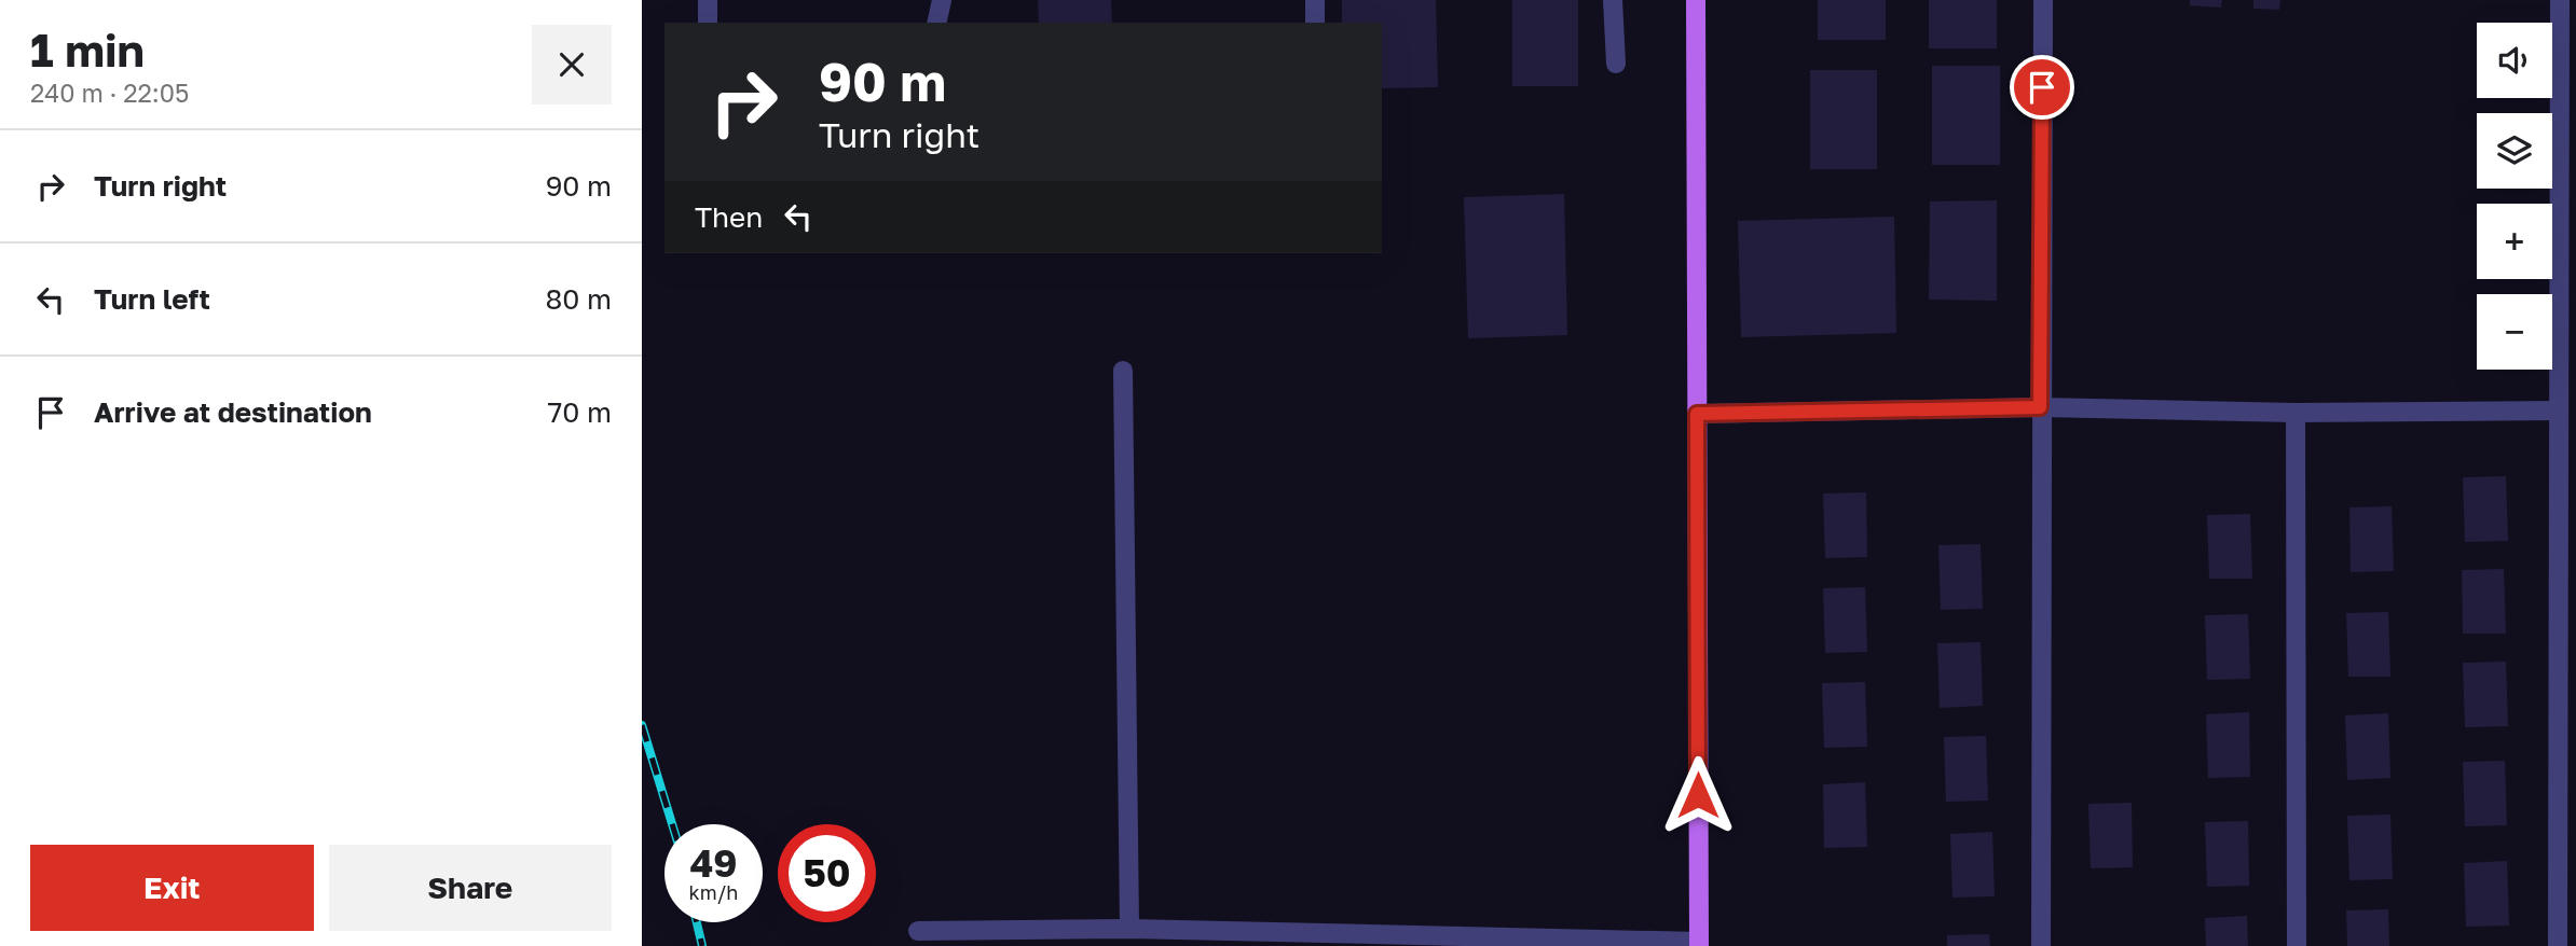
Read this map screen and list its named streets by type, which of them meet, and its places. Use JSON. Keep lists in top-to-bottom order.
{
  "page": {
    "heading": ["1 min", "240 m · 22:05"],
    "map_buttons": ["+", "−"],
    "turn": ["90 m", "Turn right"],
    "list": [
      {
        "name": "Turn right",
        "value": "90 m"
      },
      {
        "name": "Turn left",
        "value": "80 m"
      },
      {
        "name": "Arrive at destination",
        "value": "70 m"
      }
    ],
    "then": "Then",
    "speed": "49 km/h",
    "limit": "50",
    "buttons": ["Exit", "Share"]
  }
}
